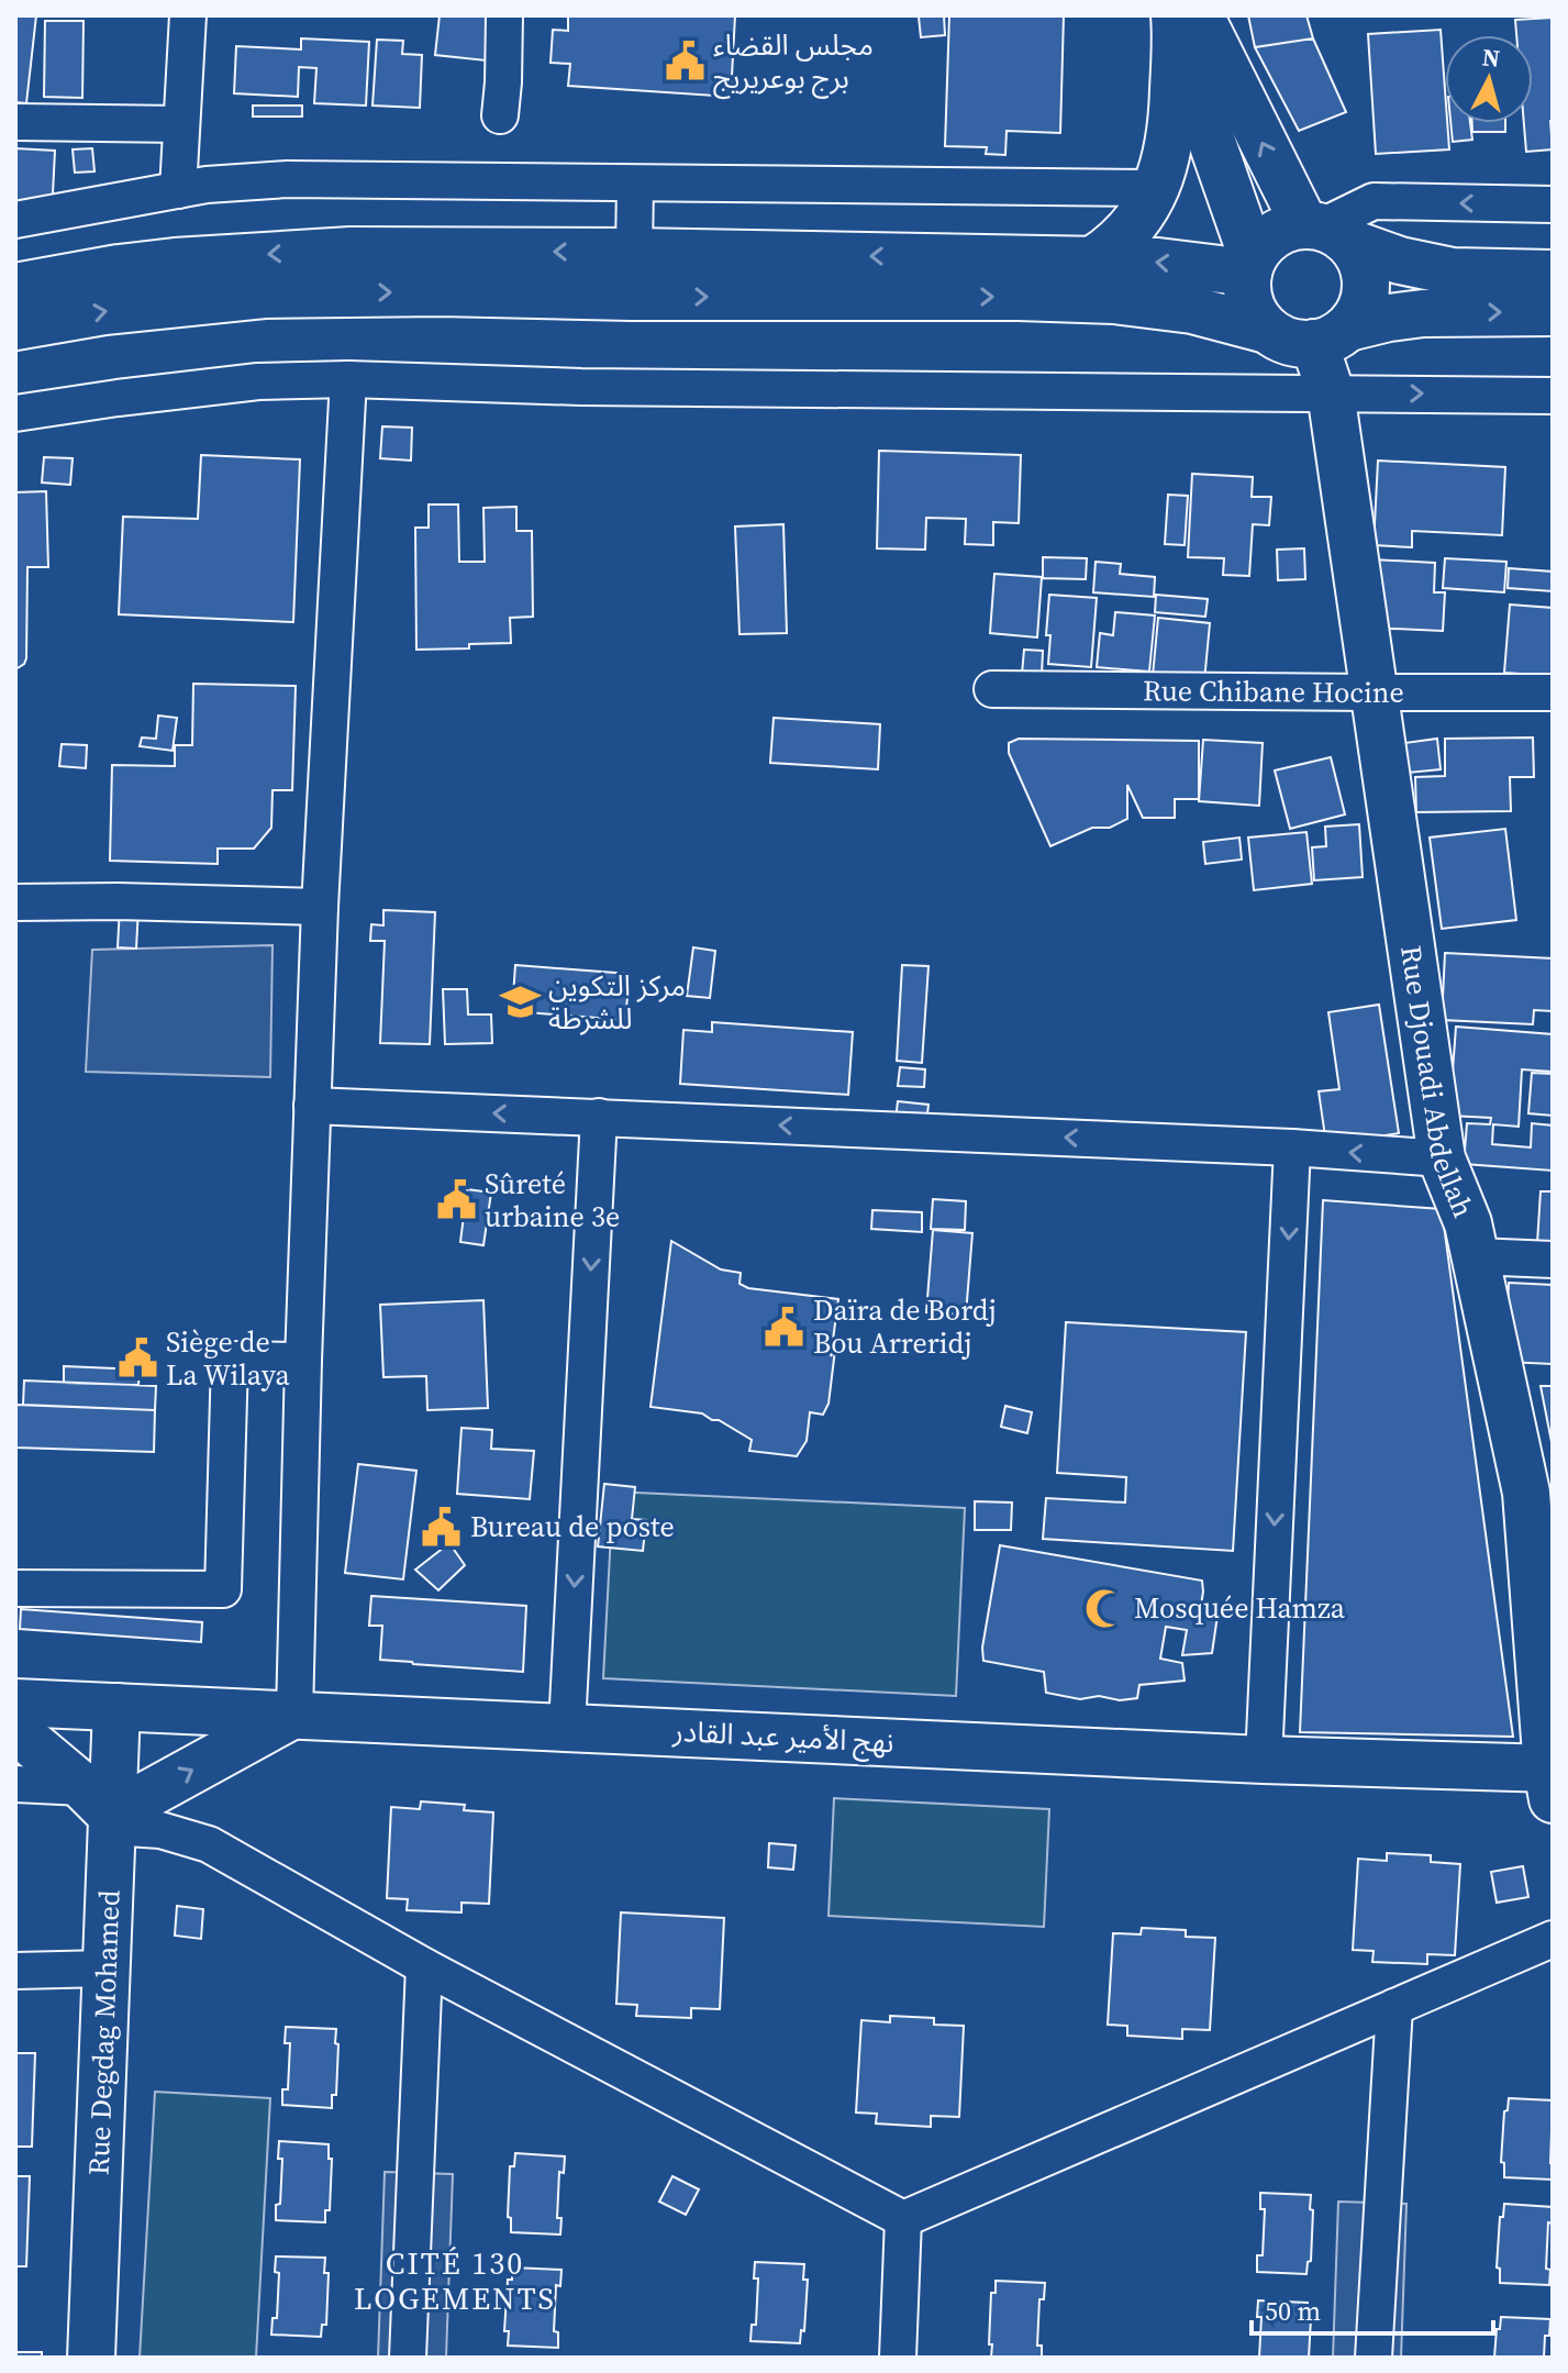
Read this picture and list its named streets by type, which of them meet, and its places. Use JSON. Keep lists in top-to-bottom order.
{
  "streets": {
    "main road": ["Rue Djouadi Abdellah", "نهج الأمير عبد القادر", "Rue Degdag Mohamed"],
    "street": ["Rue Chibane Hocine"]
  },
  "crossings": [
    ["Rue Chibane Hocine", "Rue Djouadi Abdellah"],
    ["Rue Djouadi Abdellah", "نهج الأمير عبد القادر"],
    ["نهج الأمير عبد القادر", "Rue Degdag Mohamed"]
  ],
  "districts": ["CITÉ 130 LOGEMENTS"],
  "places": {
    "public building": [
      "مجلس القضاء برج بوعريريج",
      "Sûreté urbaine 3e",
      "Daïra de Bordj Bou Arreridj",
      "Siège de La Wilaya",
      "Bureau de poste"
    ],
    "school or university": ["مركز التكوين للشرطة"],
    "mosque": ["Mosquée Hamza"]
  },
  "scale_bar": "50 m",
  "north": "top"
}
